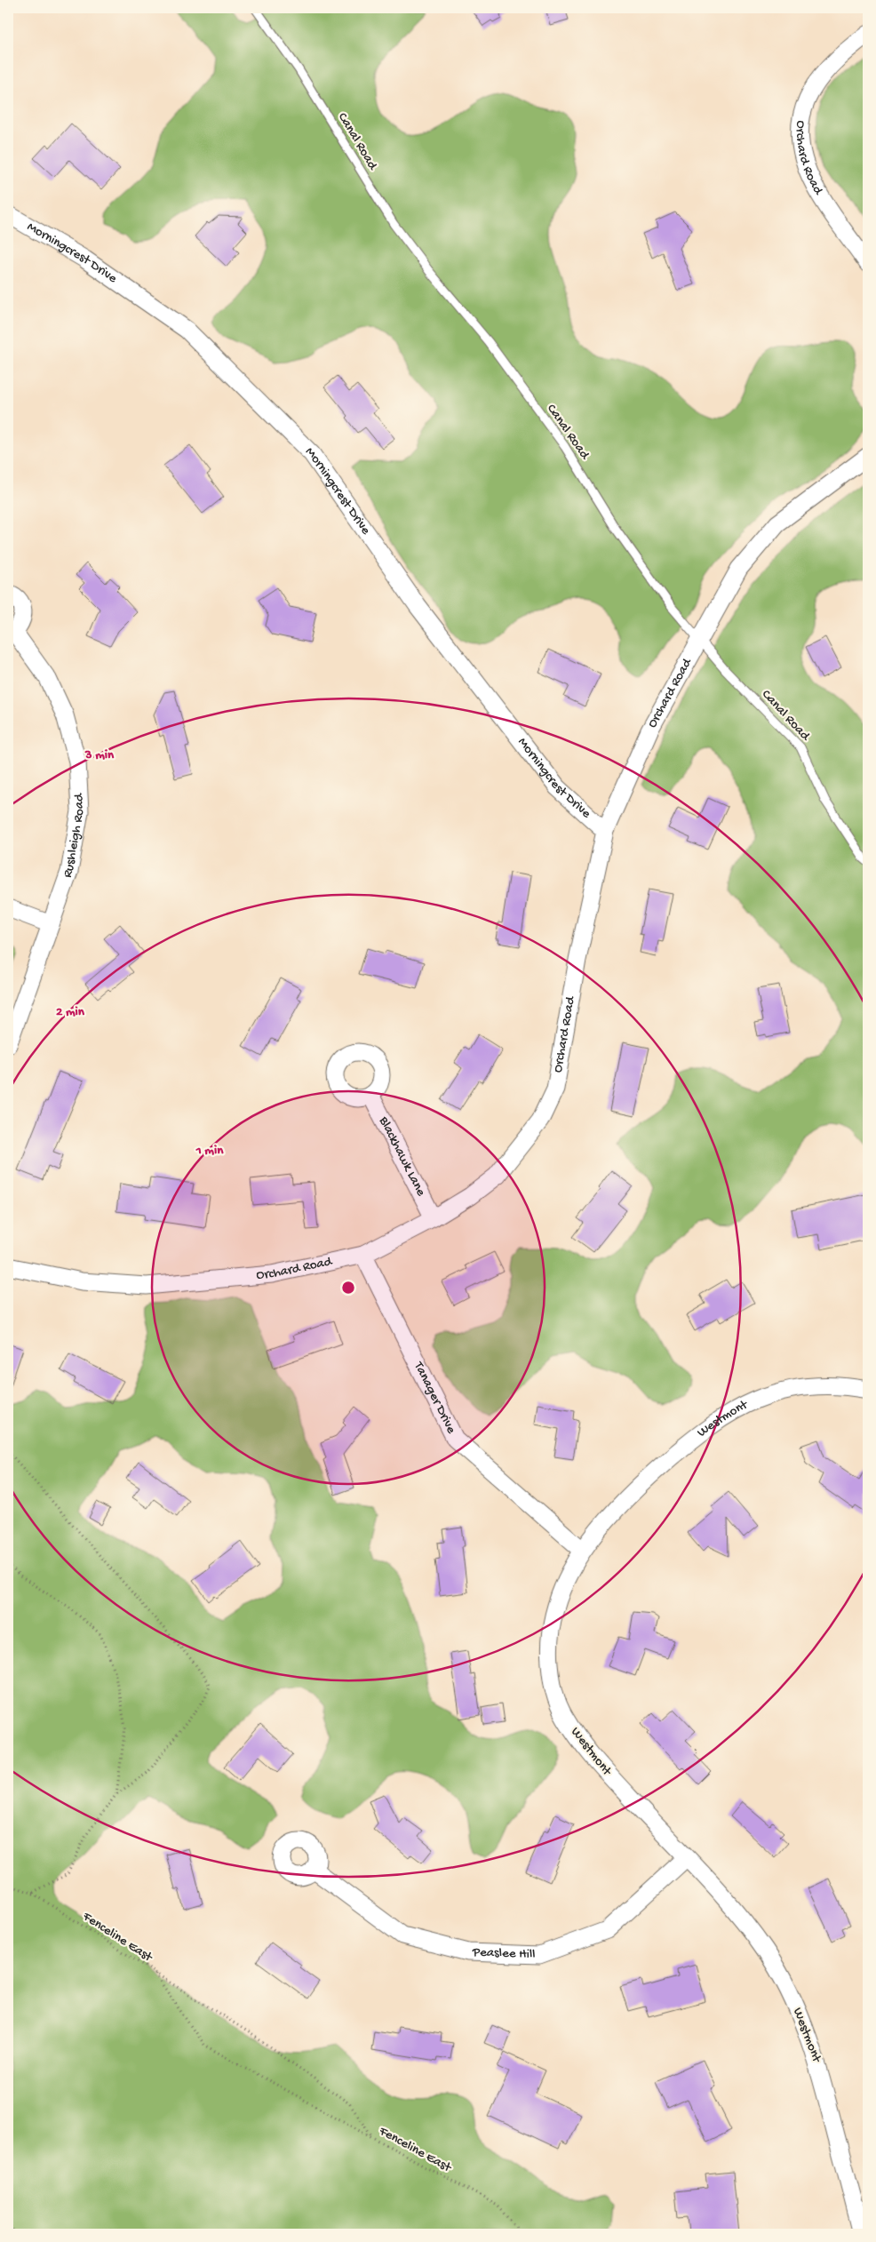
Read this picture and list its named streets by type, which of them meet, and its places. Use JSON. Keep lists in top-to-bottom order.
{
  "streets": {
    "street": [
      "Orchard Road",
      "Morningcrest Drive",
      "Rushleigh Road",
      "Blackhawk Lane",
      "Tanager Drive",
      "Westmont",
      "Peaslee Hill"
    ],
    "lane": ["Canal Road"],
    "path": ["Fenceline East"]
  },
  "crossings": [
    ["Canal Road", "Orchard Road"],
    ["Orchard Road", "Morningcrest Drive"],
    ["Orchard Road", "Blackhawk Lane"],
    ["Orchard Road", "Tanager Drive"],
    ["Tanager Drive", "Westmont"],
    ["Westmont", "Peaslee Hill"]
  ],
  "rings": ["3 min", "2 min", "1 min"]
}
